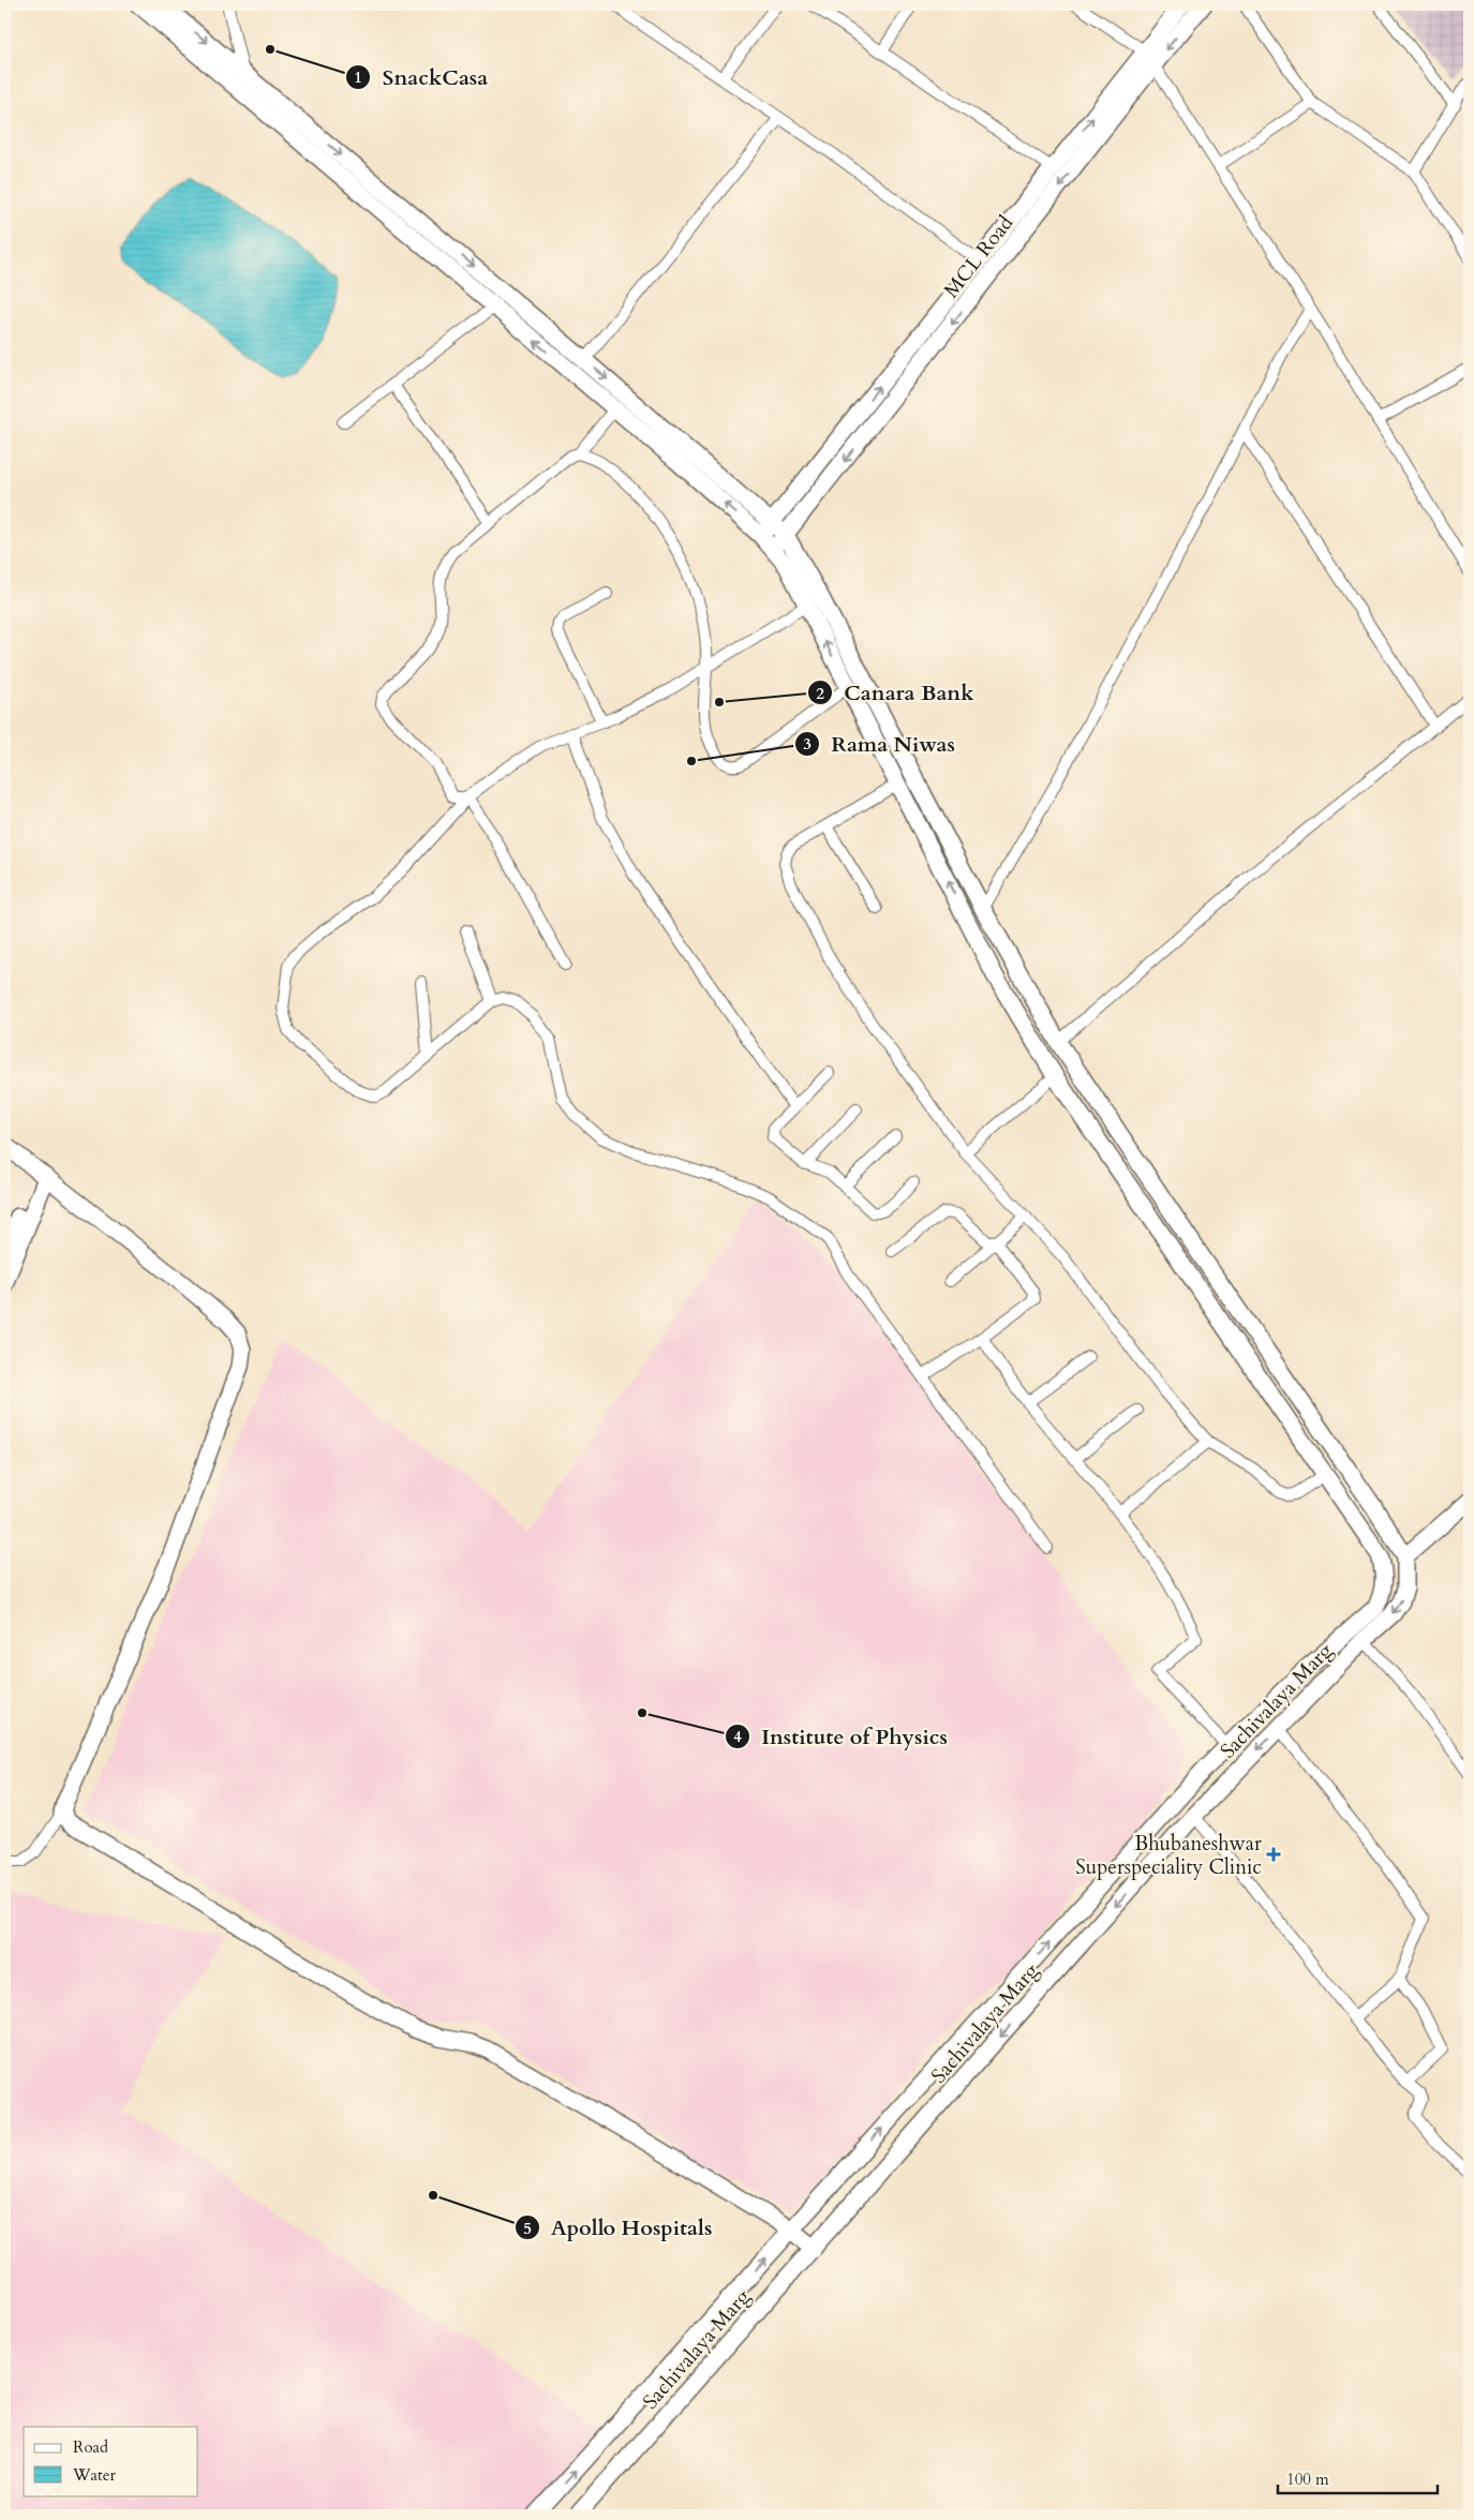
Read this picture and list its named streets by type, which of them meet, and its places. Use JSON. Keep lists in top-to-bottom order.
{
  "streets": {
    "main road": ["MCL Road", "Sachivalaya Marg"]
  },
  "places": {
    "other": [
      "SnackCasa",
      "Canara Bank",
      "Rama Niwas",
      "Institute of Physics",
      "Apollo Hospitals"
    ],
    "health": ["Bhubaneshwar Superspeciality Clinic"]
  },
  "legend": ["Road", "Water"],
  "scale_bar": "100 m"
}
